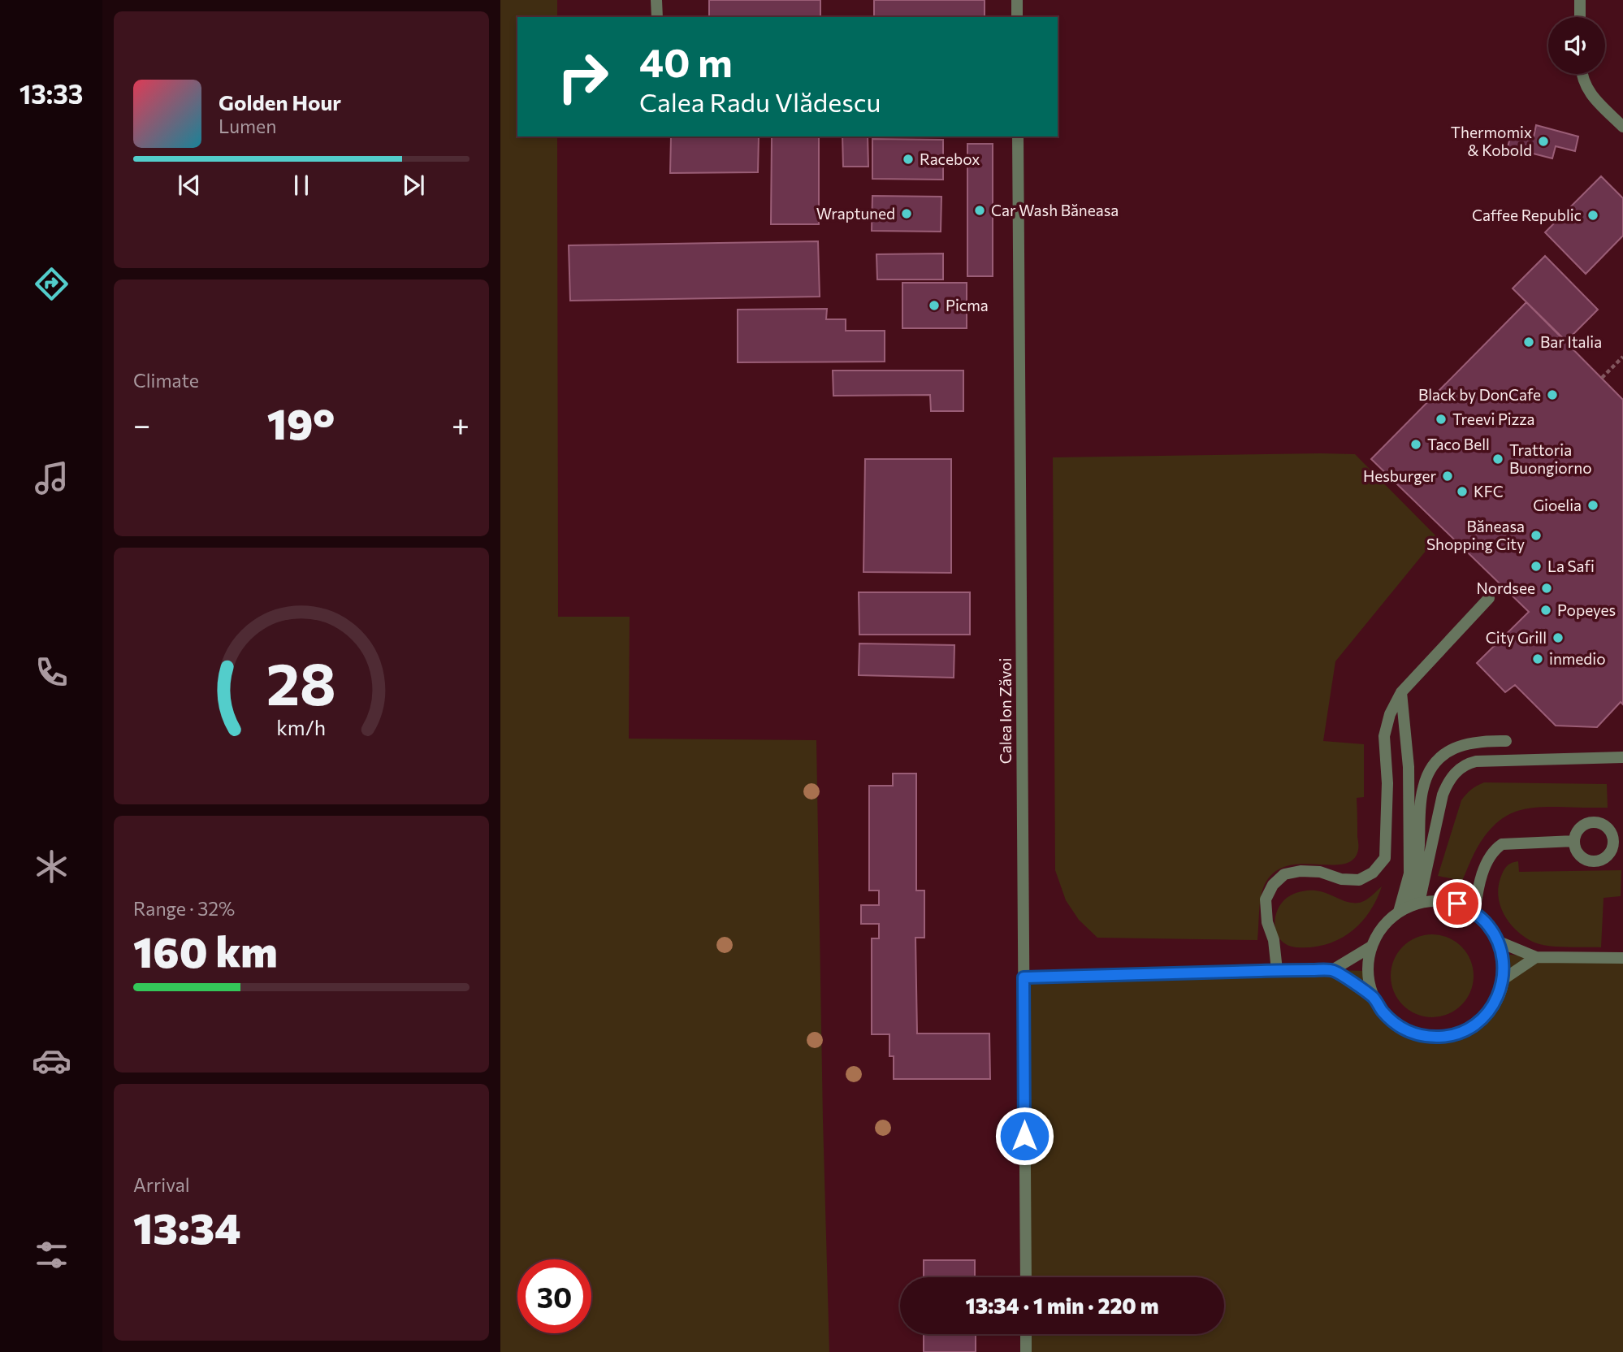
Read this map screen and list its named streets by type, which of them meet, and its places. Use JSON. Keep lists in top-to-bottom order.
{
  "streets": {
    "street": ["Calea Ion Zăvoi"]
  },
  "places": [
    "Thermomix & Kobold",
    "Racebox",
    "Car Wash Băneasa",
    "Wraptuned",
    "Caffee Republic",
    "Picma",
    "Bar Italia",
    "Black by DonCafe",
    "Treevi Pizza",
    "Taco Bell",
    "Trattoria Buongiorno",
    "Hesburger",
    "KFC",
    "Gioelia",
    "Băneasa Shopping City",
    "La Safi",
    "Nordsee",
    "Popeyes",
    "City Grill",
    "inmedio"
  ],
  "page": {
    "tabs": "13:33",
    "turn": ["40 m", "Calea Radu Vlădescu"],
    "song": ["Golden Hour", "Lumen"],
    "tile": [
      "Climate",
      ["Range · 32%", "160 km"],
      ["Arrival", "13:34"]
    ],
    "heat": ["−", "19°", "+"],
    "limit": "30",
    "trip": "13:34 · 1 min · 220 m",
    "gauge": ["28", "km/h"]
  }
}
